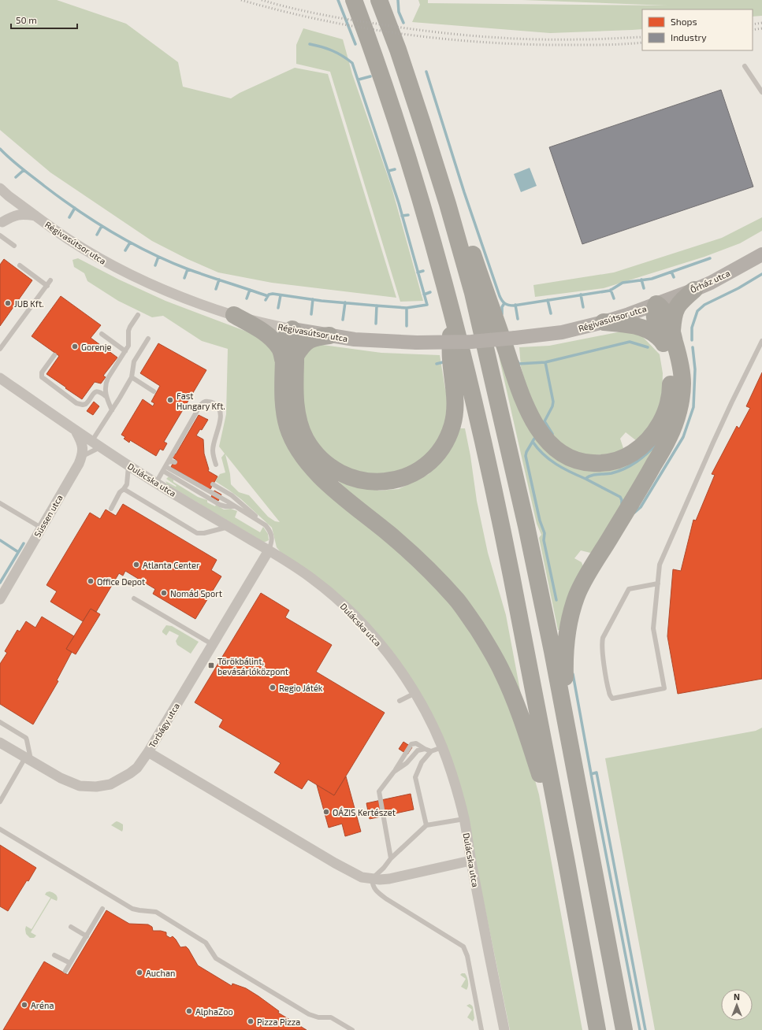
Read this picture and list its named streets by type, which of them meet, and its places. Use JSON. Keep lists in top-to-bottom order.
{
  "streets": {
    "street": [
      "Régivasútsor utca",
      "Őrház utca",
      "Dulácska utca",
      "Süssen utca",
      "Torbágy utca"
    ]
  },
  "crossings": [
    ["Régivasútsor utca", "Őrház utca"],
    ["Dulácska utca", "Torbágy utca"]
  ],
  "places": {
    "other": [
      "JUB Kft.",
      "Gorenje",
      "Fast Hungary Kft.",
      "Atlanta Center",
      "Office Depot",
      "Nomád Sport",
      "Regio Játék",
      "OÁZIS Kertészet",
      "Auchan",
      "Aréna",
      "AlphaZoo",
      "Pizza Pizza"
    ],
    "transit": ["Törökbálint, bevásárlóközpont"]
  },
  "legend": ["Shops", "Industry"],
  "scale_bar": "50 m",
  "north": "top"
}
